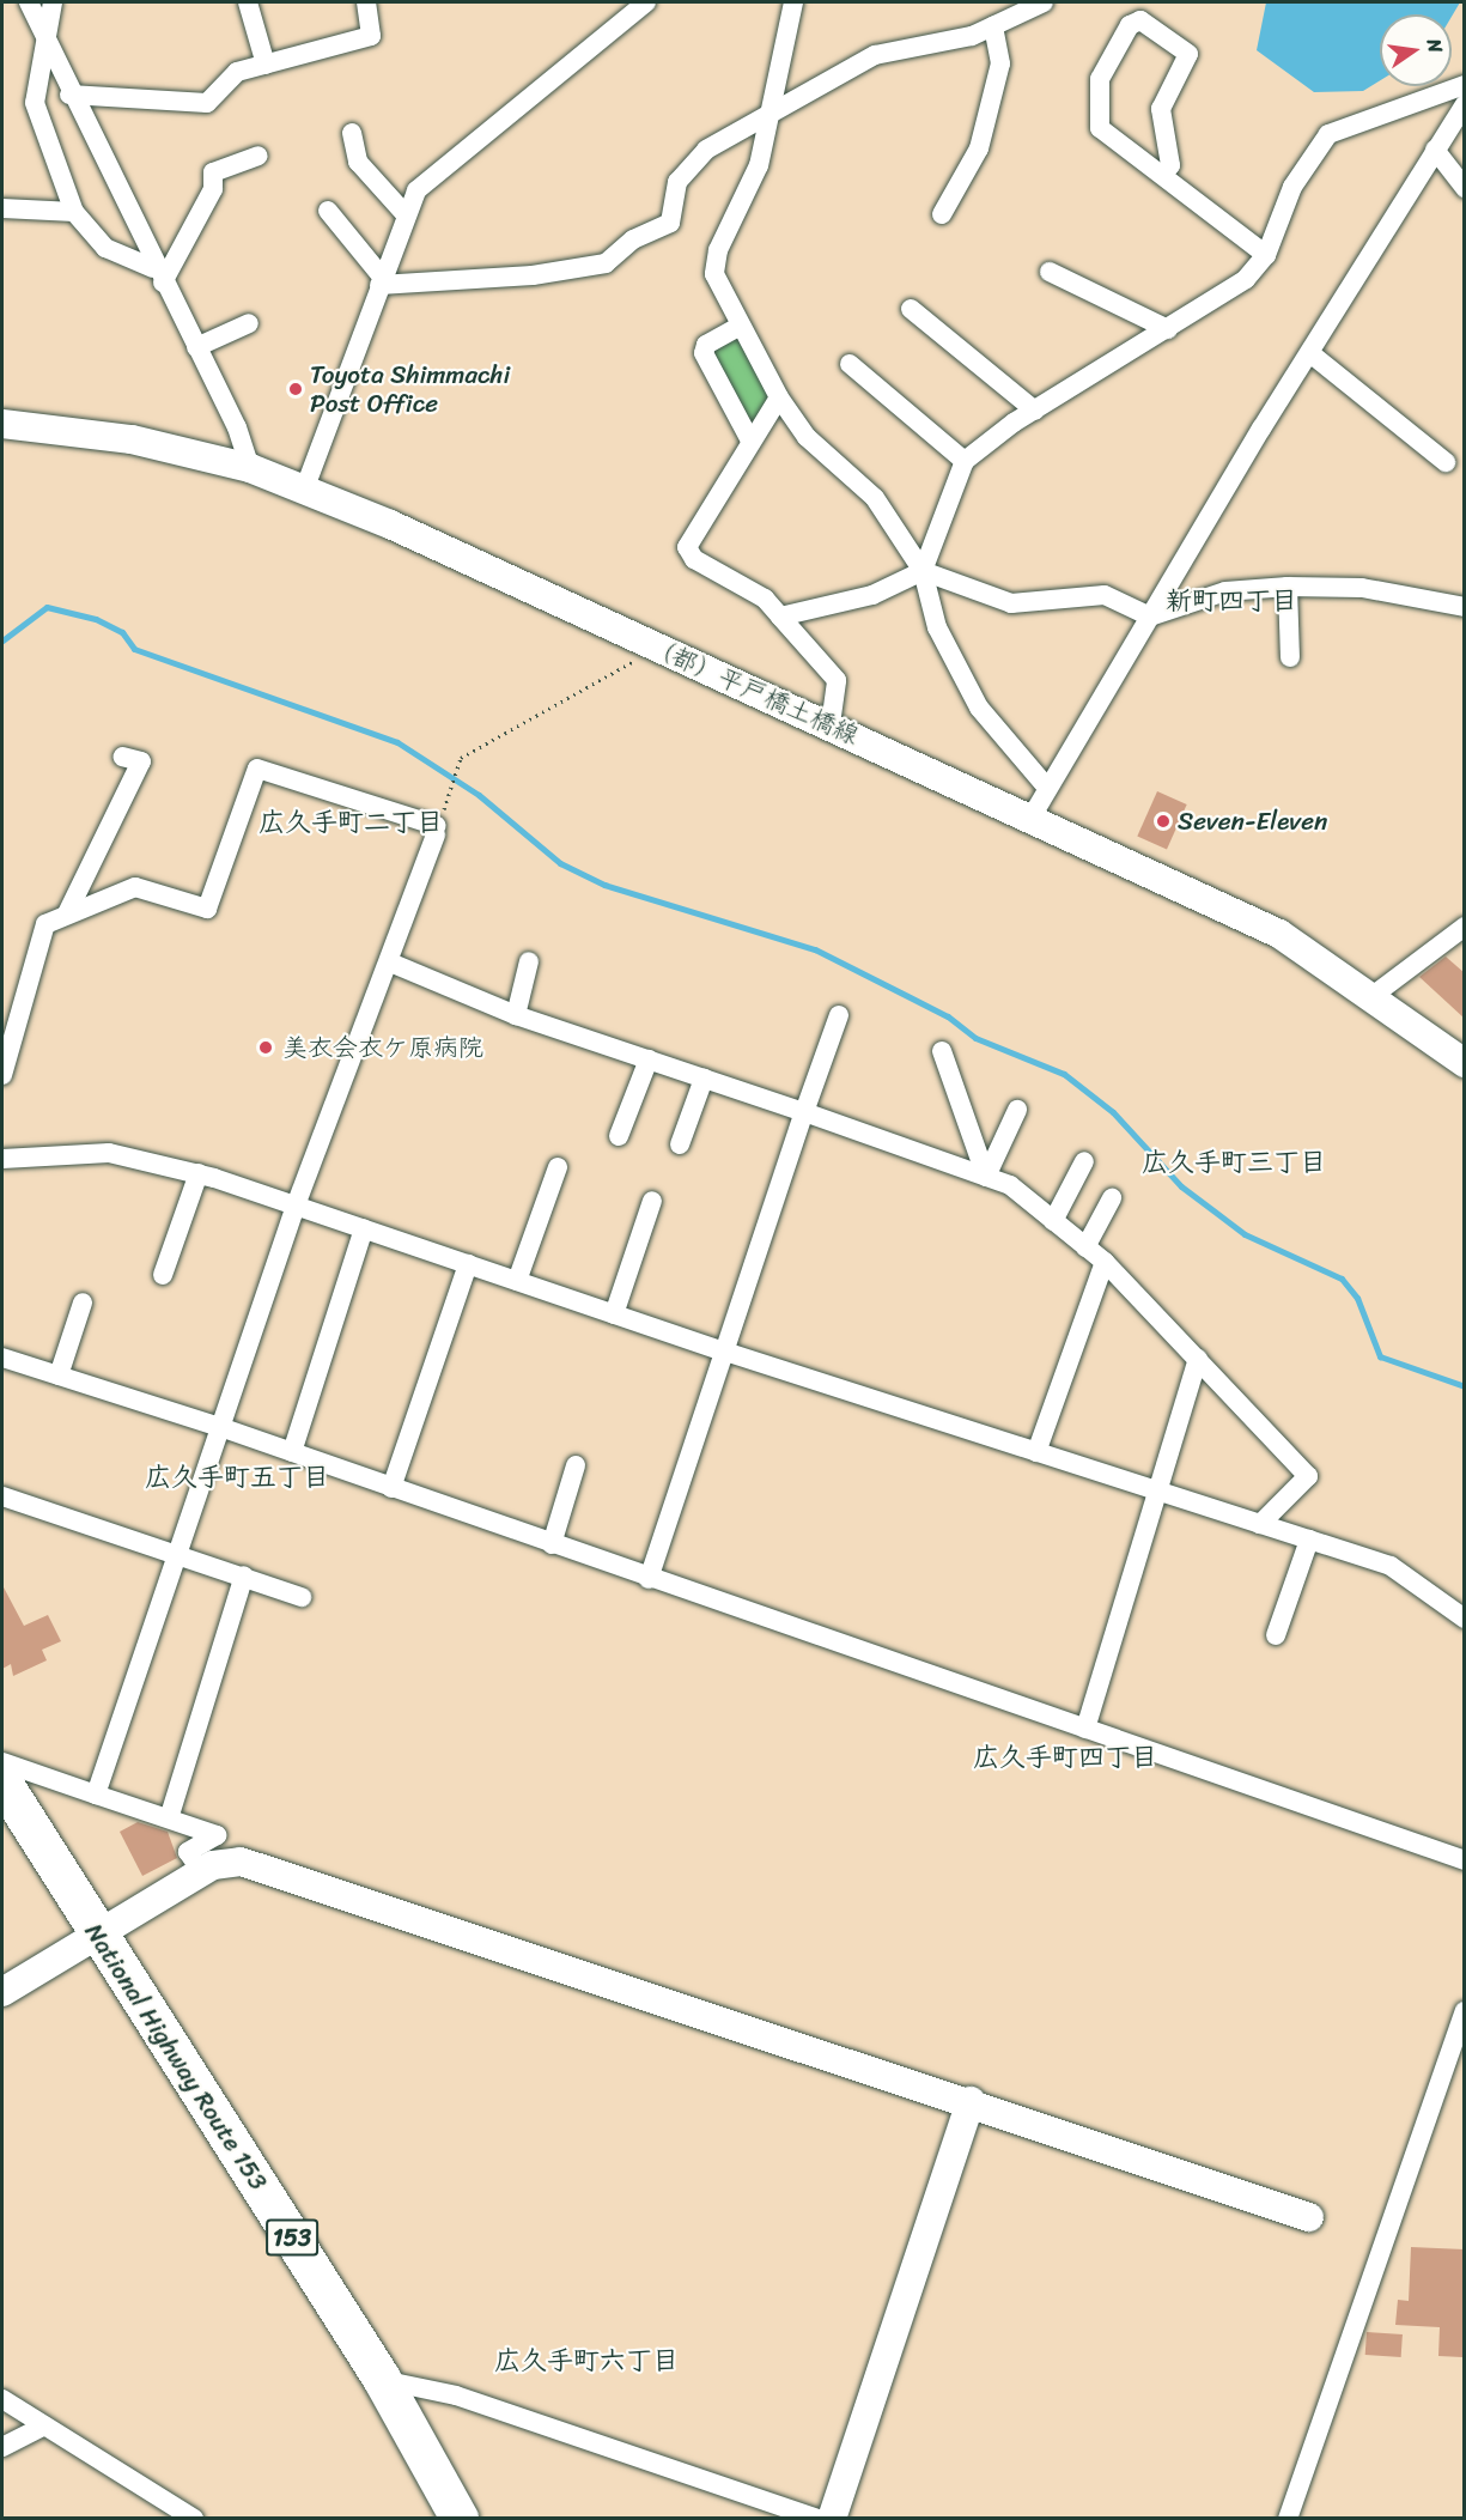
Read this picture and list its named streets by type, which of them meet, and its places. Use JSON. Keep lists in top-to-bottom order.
{
  "streets": {
    "highway": ["National Highway Route 153", "153"],
    "street": ["（都）平戸橋土橋線"]
  },
  "districts": [
    "新町四丁目",
    "広久手町二丁目",
    "広久手町三丁目",
    "広久手町五丁目",
    "広久手町四丁目",
    "広久手町六丁目"
  ],
  "places": ["Toyota Shimmachi Post Office", "Seven-Eleven", "美衣会衣ケ原病院"],
  "north": "right"
}
